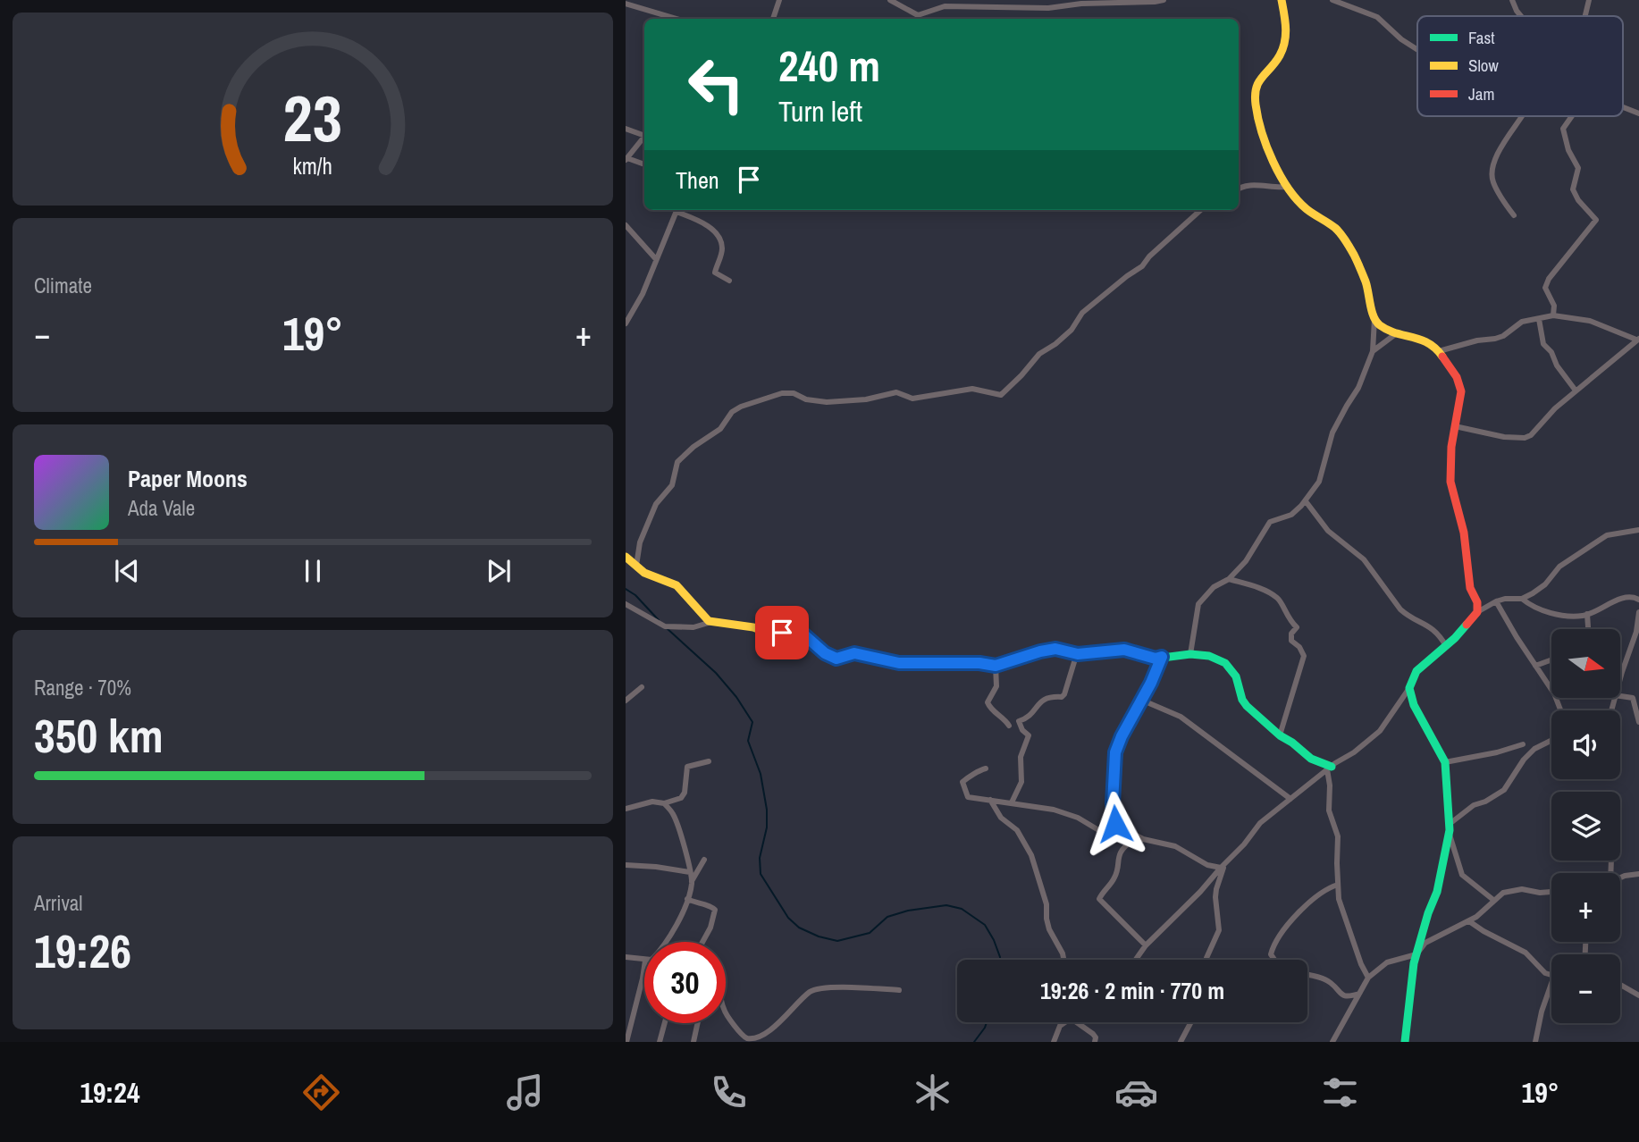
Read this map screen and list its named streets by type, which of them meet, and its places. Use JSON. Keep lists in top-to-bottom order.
{
  "legend": ["Fast", "Slow", "Jam"],
  "north": "right",
  "page": {
    "turn": ["240 m", "Turn left"],
    "then": "Then",
    "tile": [
      "Climate",
      ["Range · 70%", "350 km"],
      ["Arrival", "19:26"]
    ],
    "heat": ["−", "19°", "+"],
    "song": ["Paper Moons", "Ada Vale"],
    "map_buttons": ["+", "−"],
    "limit": "30",
    "trip": "19:26 · 2 min · 770 m",
    "tabs": ["19:24", "19°"],
    "gauge": ["23", "km/h"]
  }
}
